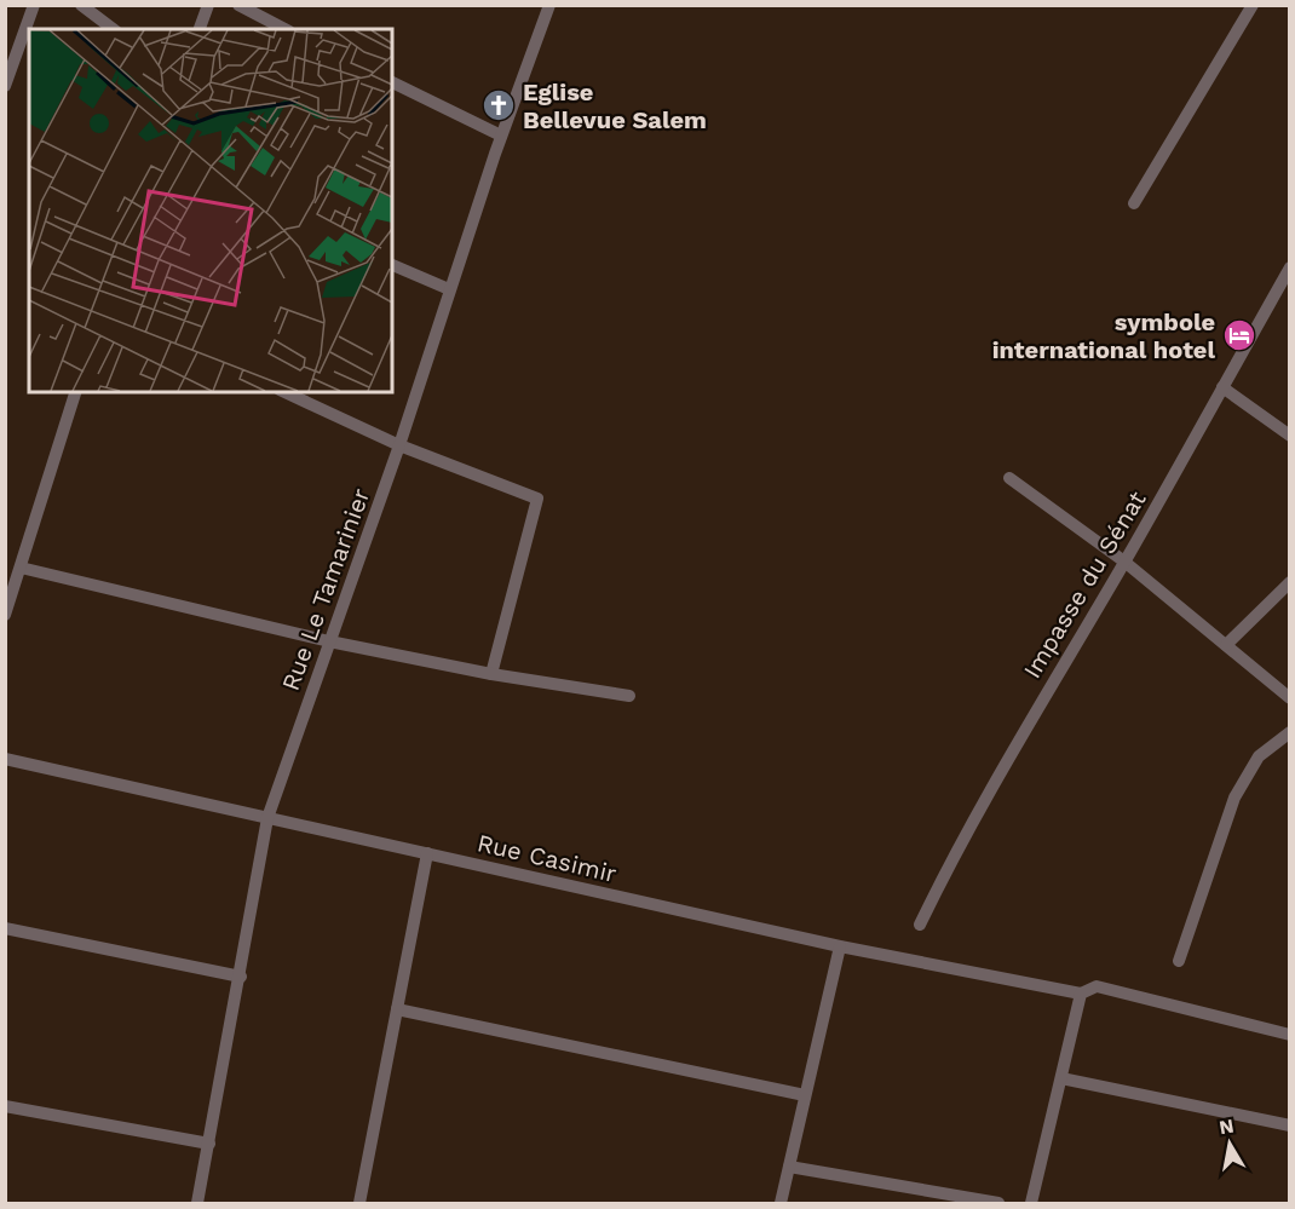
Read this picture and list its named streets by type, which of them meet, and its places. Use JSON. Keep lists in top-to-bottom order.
{
  "streets": {
    "street": ["Impasse du Sénat", "Rue Le Tamarinier", "Rue Casimir"]
  },
  "crossings": [
    ["Rue Le Tamarinier", "Rue Casimir"]
  ],
  "places": {
    "church": ["Eglise Bellevue Salem"],
    "hotel": ["symbole international hotel"]
  },
  "north": "top"
}
